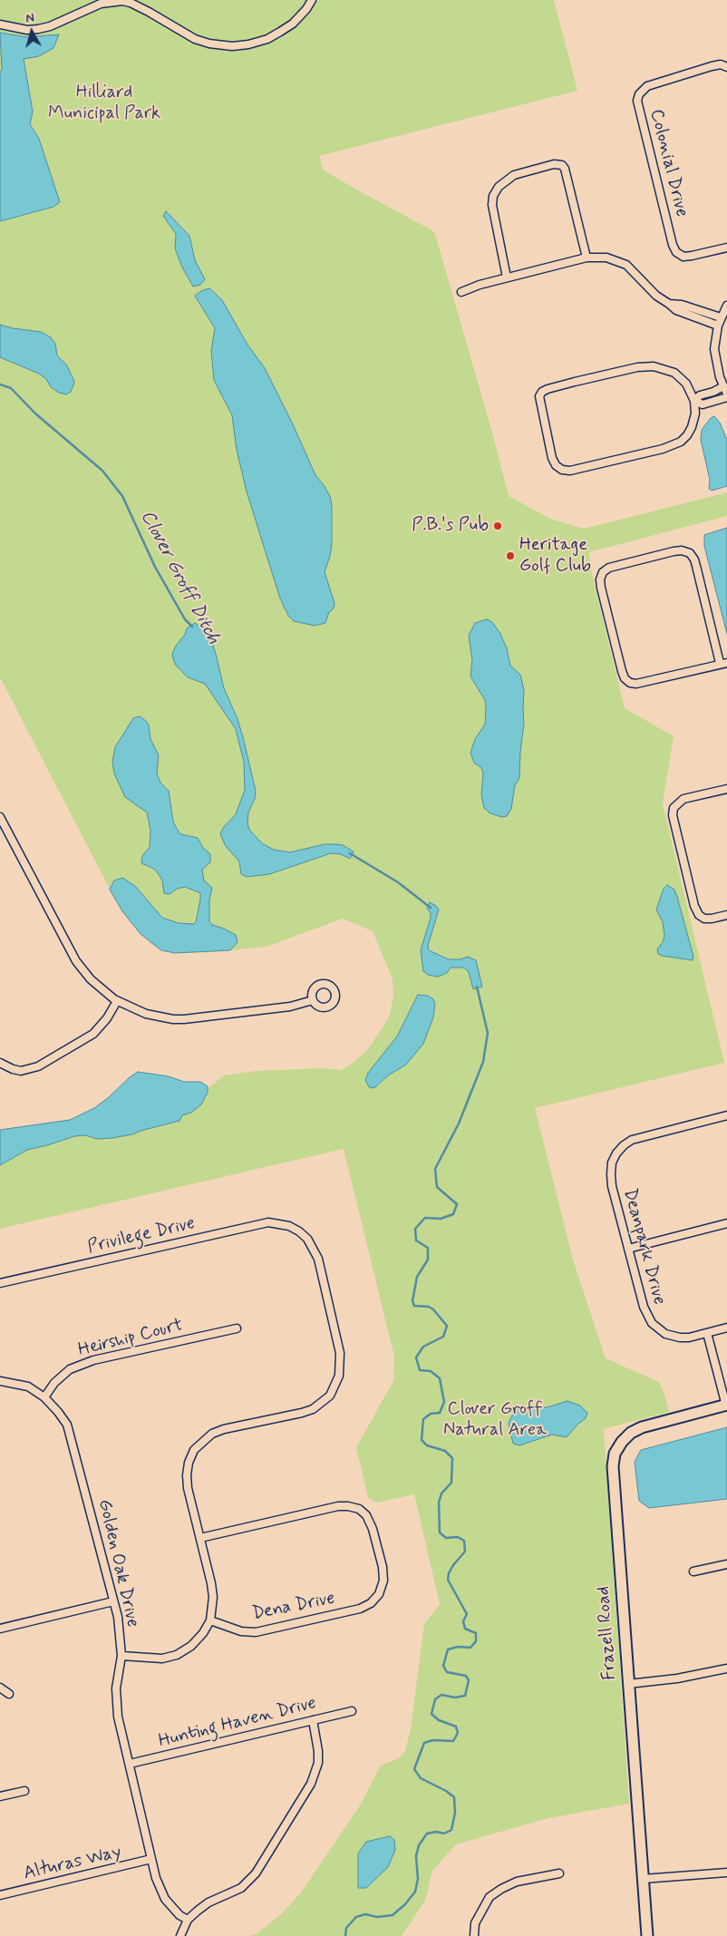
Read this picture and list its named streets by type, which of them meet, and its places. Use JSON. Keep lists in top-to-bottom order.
{
  "streets": {
    "street": [
      "Colonial Drive",
      "Privilege Drive",
      "Deanpark Drive",
      "Heirship Court",
      "Golden Oak Drive",
      "Dena Drive",
      "Frazell Road",
      "Hunting Haven Drive",
      "Alturas Way"
    ]
  },
  "crossings": [
    ["Privilege Drive", "Dena Drive"],
    ["Heirship Court", "Golden Oak Drive"],
    ["Golden Oak Drive", "Hunting Haven Drive"],
    ["Golden Oak Drive", "Alturas Way"]
  ],
  "water": ["Clover Groff Ditch"],
  "parks": ["Hilliard Municipal Park", "Clover Groff Natural Area"],
  "places": ["P.B.'s Pub", "Heritage Golf Club"],
  "north": "top"
}
